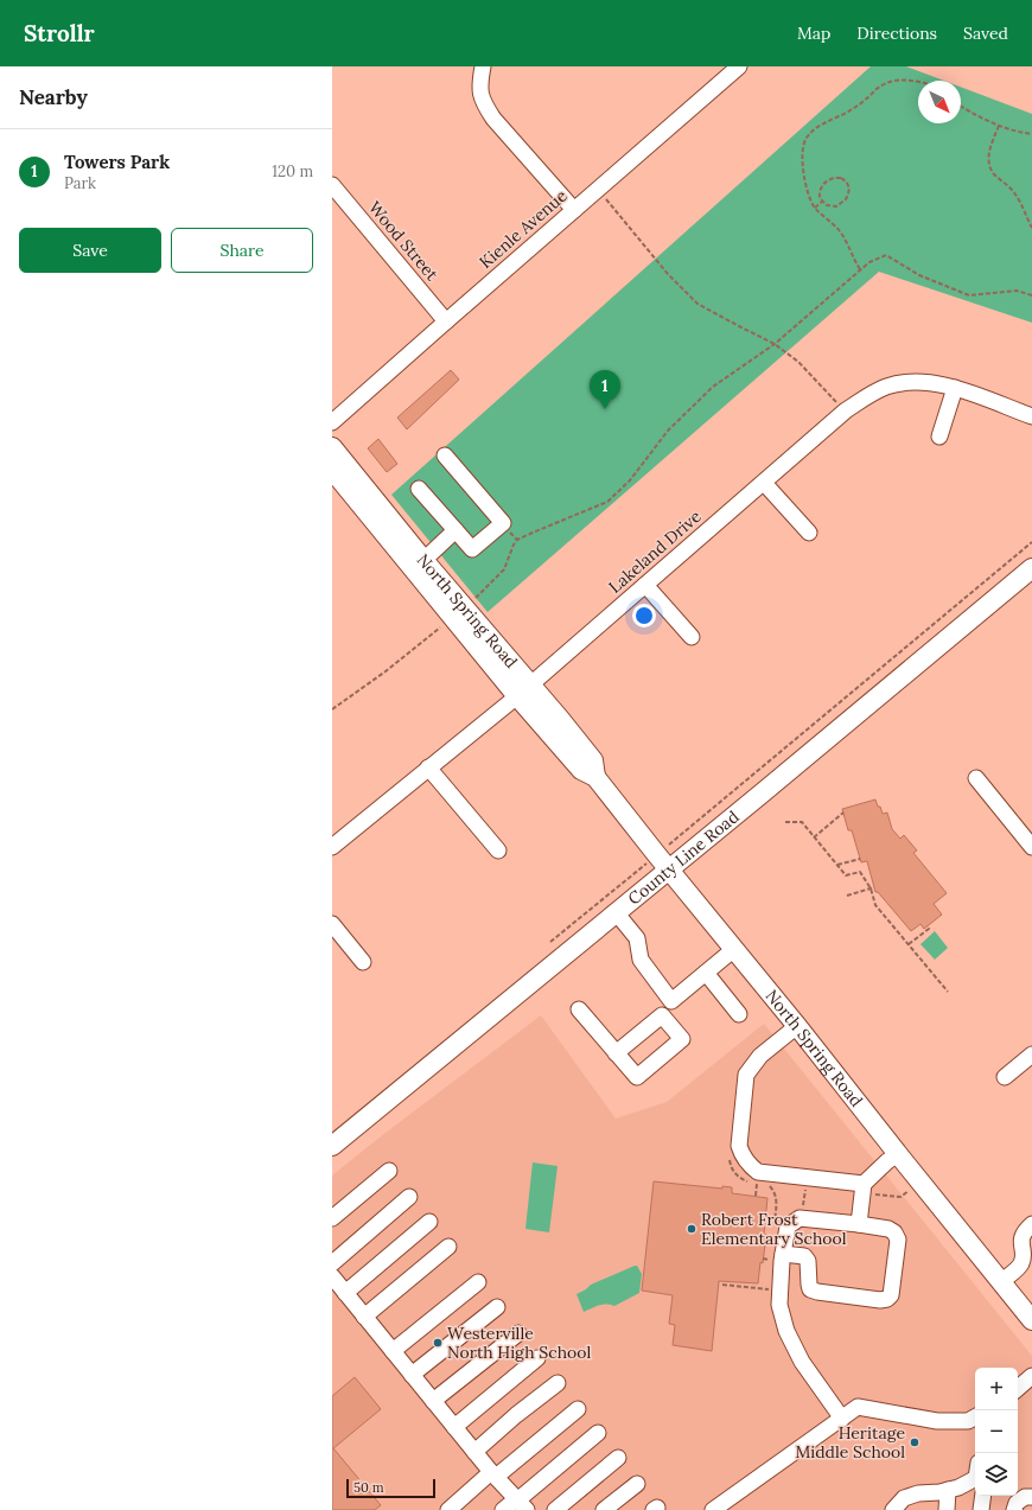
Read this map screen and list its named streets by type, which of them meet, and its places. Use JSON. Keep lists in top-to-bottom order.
{
  "streets": {
    "main road": ["North Spring Road", "County Line Road"],
    "street": ["Kienle Avenue", "Wood Street", "Lakeland Drive"]
  },
  "crossings": [
    ["Kienle Avenue", "Wood Street"],
    ["Lakeland Drive", "North Spring Road"],
    ["North Spring Road", "County Line Road"]
  ],
  "places": ["Robert Frost Elementary School", "Westerville North High School", "Heritage Middle School"],
  "scale_bar": "50 m",
  "north": "bottom right",
  "page": {
    "header": "Strollr",
    "nav": ["Map", "Directions", "Saved"],
    "heading": "Nearby",
    "list": [
      {
        "mark": "1",
        "name": "Towers Park",
        "note": "Park",
        "value": "120 m"
      }
    ],
    "buttons": ["Save", "Share"],
    "pins": "1",
    "map_buttons": ["+", "−"],
    "scale": "50 m"
  }
}
